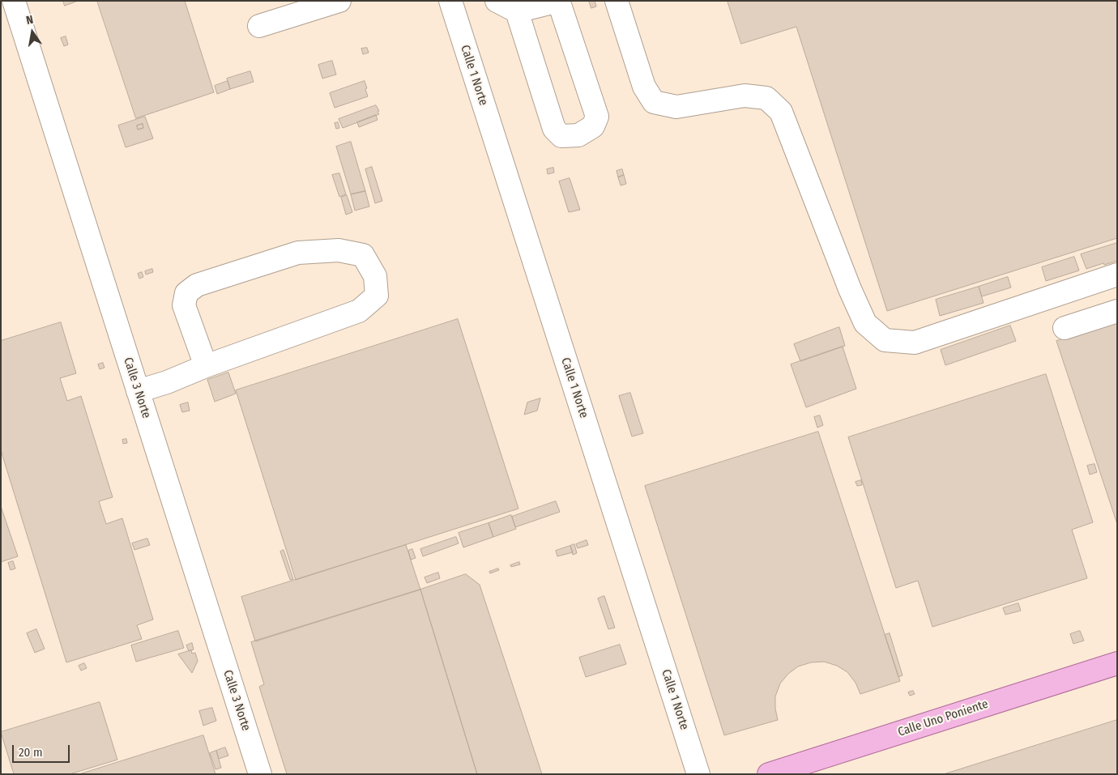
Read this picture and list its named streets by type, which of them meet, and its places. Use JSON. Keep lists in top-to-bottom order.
{
  "streets": {
    "main road": ["Calle Uno Poniente"],
    "street": ["Calle 1 Norte", "Calle 3 Norte"]
  },
  "scale_bar": "20 m",
  "north": "top"
}
